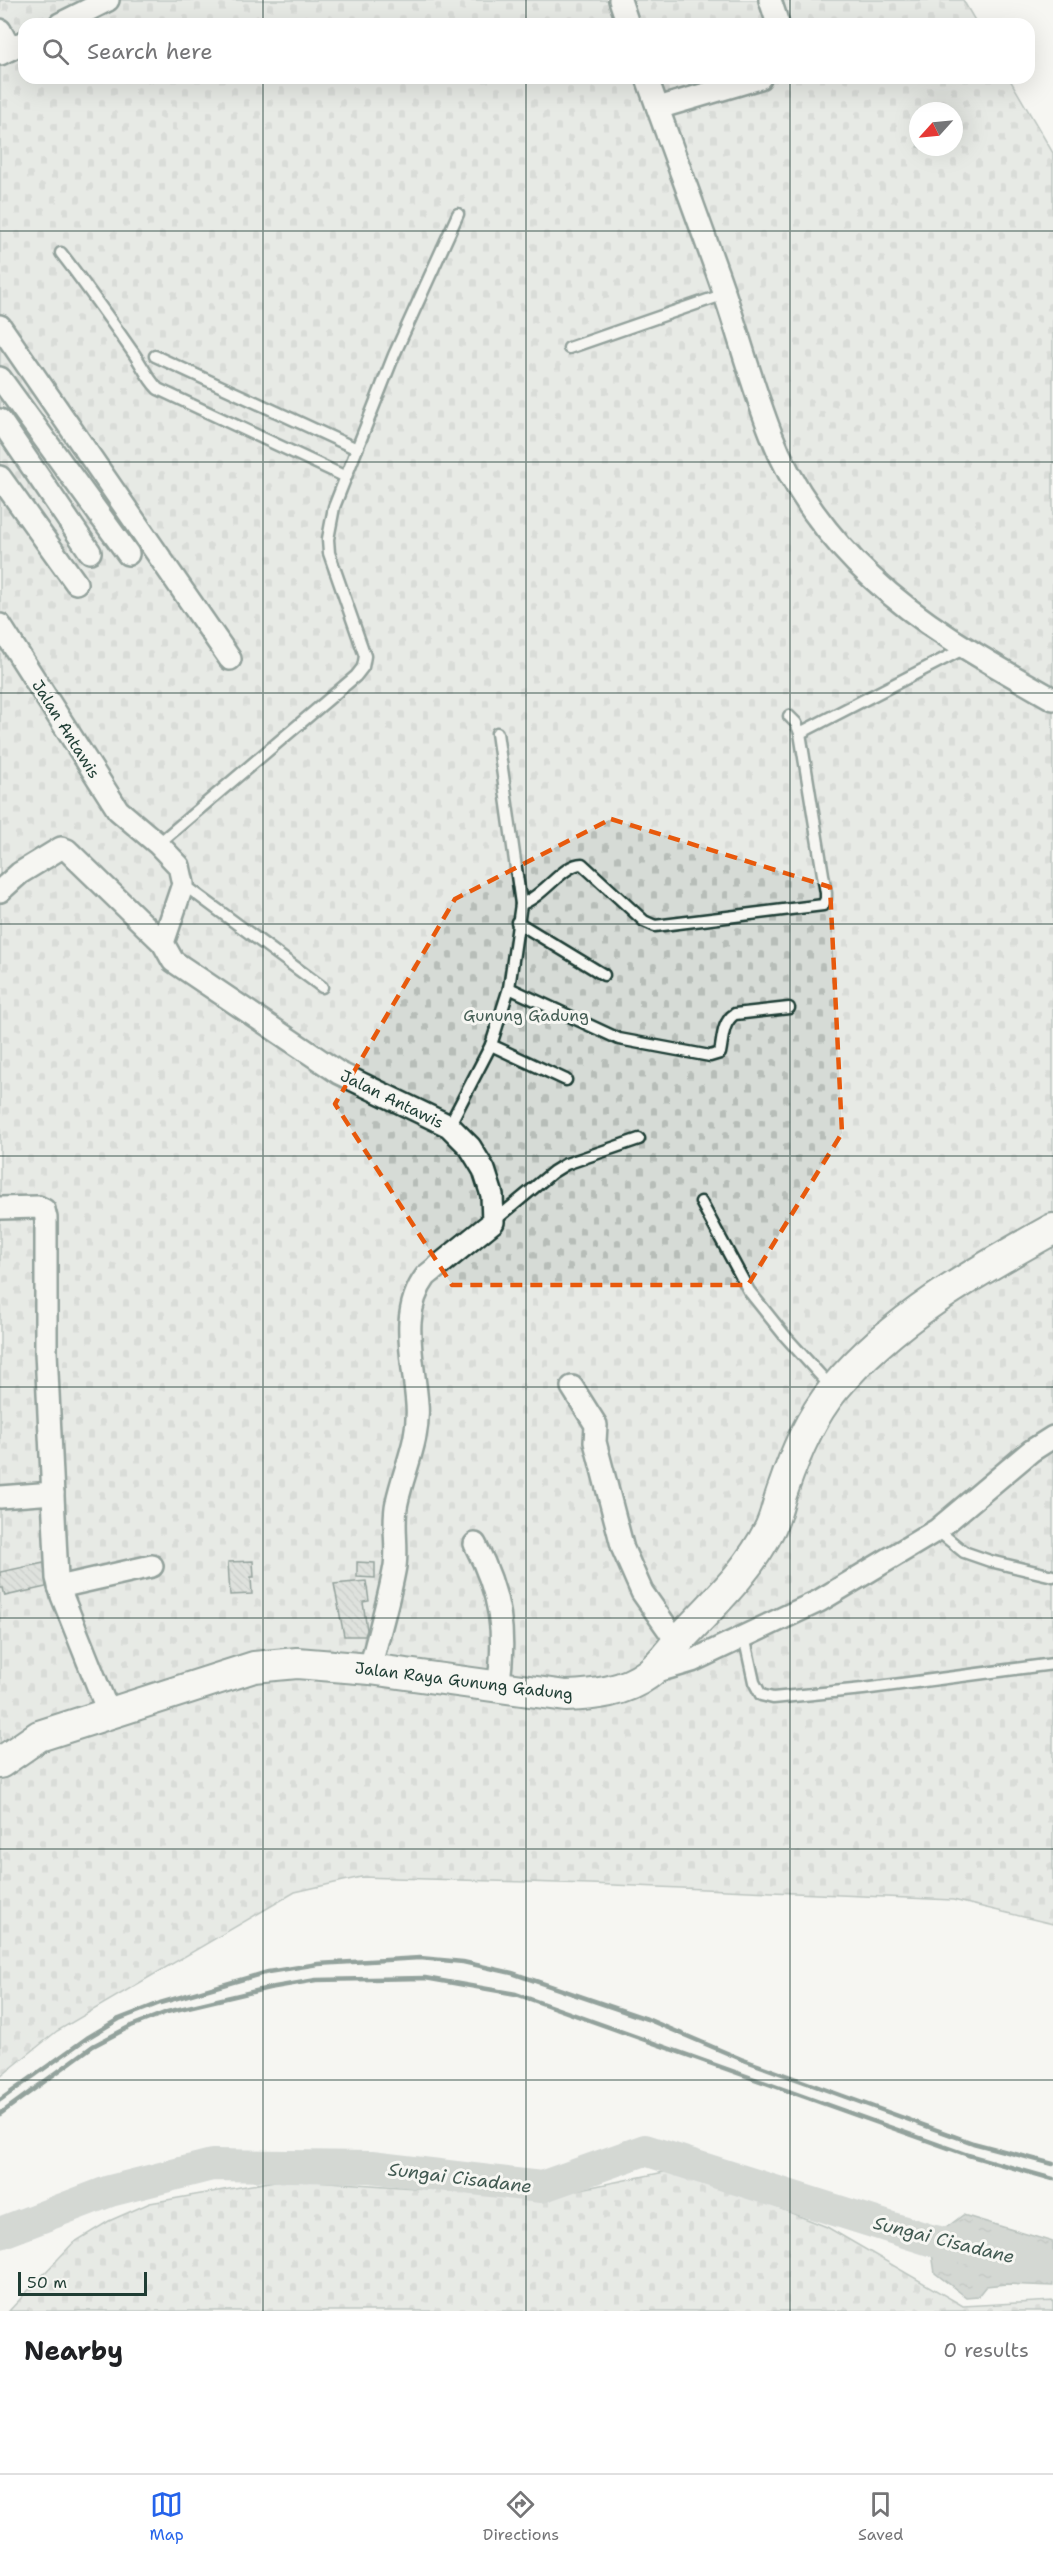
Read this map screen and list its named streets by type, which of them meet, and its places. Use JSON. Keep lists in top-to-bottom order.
{
  "streets": {
    "street": ["Jalan Antawis", "Jalan Raya Gunung Gadung"]
  },
  "water": ["Sungai Cisadane"],
  "parks": ["Gunung Gadung"],
  "scale_bar": "50 m",
  "north": "bottom left",
  "page": {
    "search": "Search here",
    "scale": "50 m",
    "heading": ["Nearby", "0 results"],
    "nav": ["Map", "Directions", "Saved"]
  }
}
